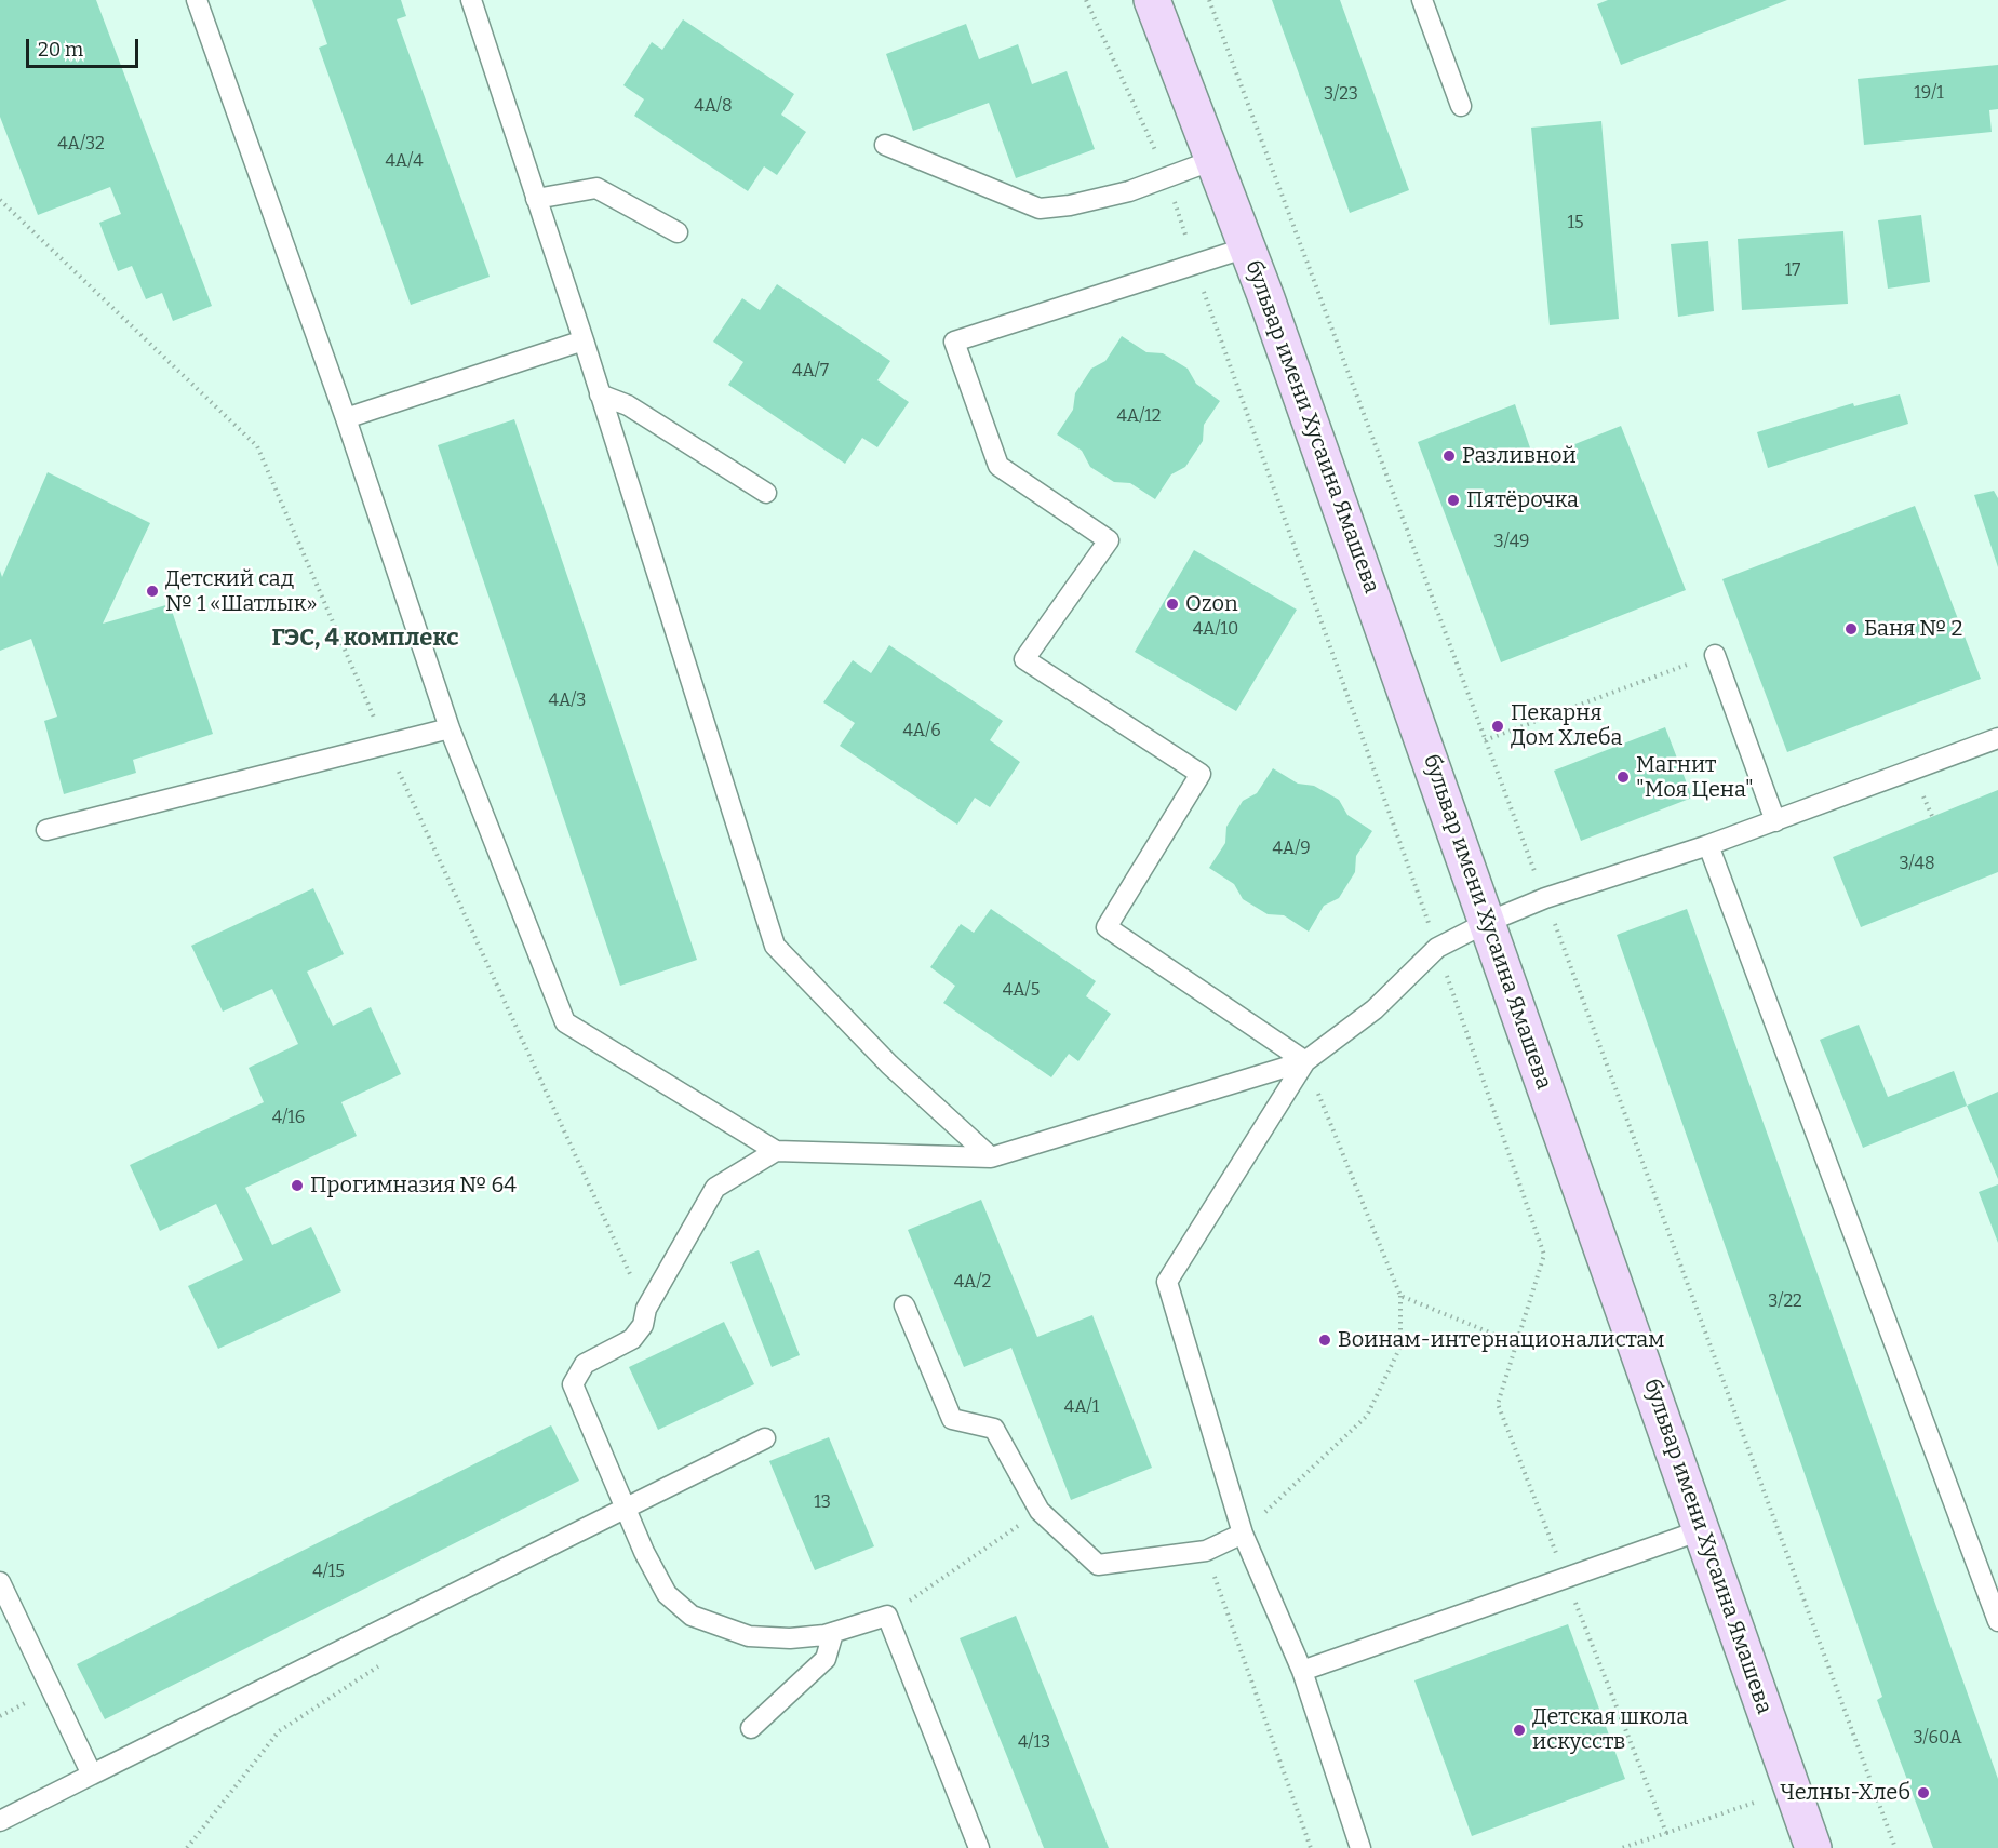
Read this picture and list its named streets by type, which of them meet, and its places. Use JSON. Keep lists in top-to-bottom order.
{
  "streets": {
    "street": ["бульвар имени Хусаина Ямашева"]
  },
  "districts": ["ГЭС, 4 комплекс"],
  "places": [
    "Разливной",
    "Пятёрочка",
    "Детский сад № 1 «Шатлык»",
    "Ozon",
    "Баня № 2",
    "Пекарня Дом Хлеба",
    "Магнит \"Моя Цена\"",
    "Прогимназия № 64",
    "Воинам-интернационалистам",
    "Детская школа искусств",
    "Челны-Хлеб"
  ],
  "house_numbers": [
    "19/1",
    "3/23",
    "4А/8",
    "4А/32",
    "4А/4",
    "15",
    "17",
    "4А/7",
    "4А/12",
    "3/49",
    "4А/10",
    "4А/3",
    "4А/6",
    "4А/9",
    "3/48",
    "4А/5",
    "4/16",
    "4А/2",
    "3/22",
    "4А/1",
    "13",
    "4/15",
    "3/60А",
    "4/13"
  ],
  "scale_bar": "20 m"
}
